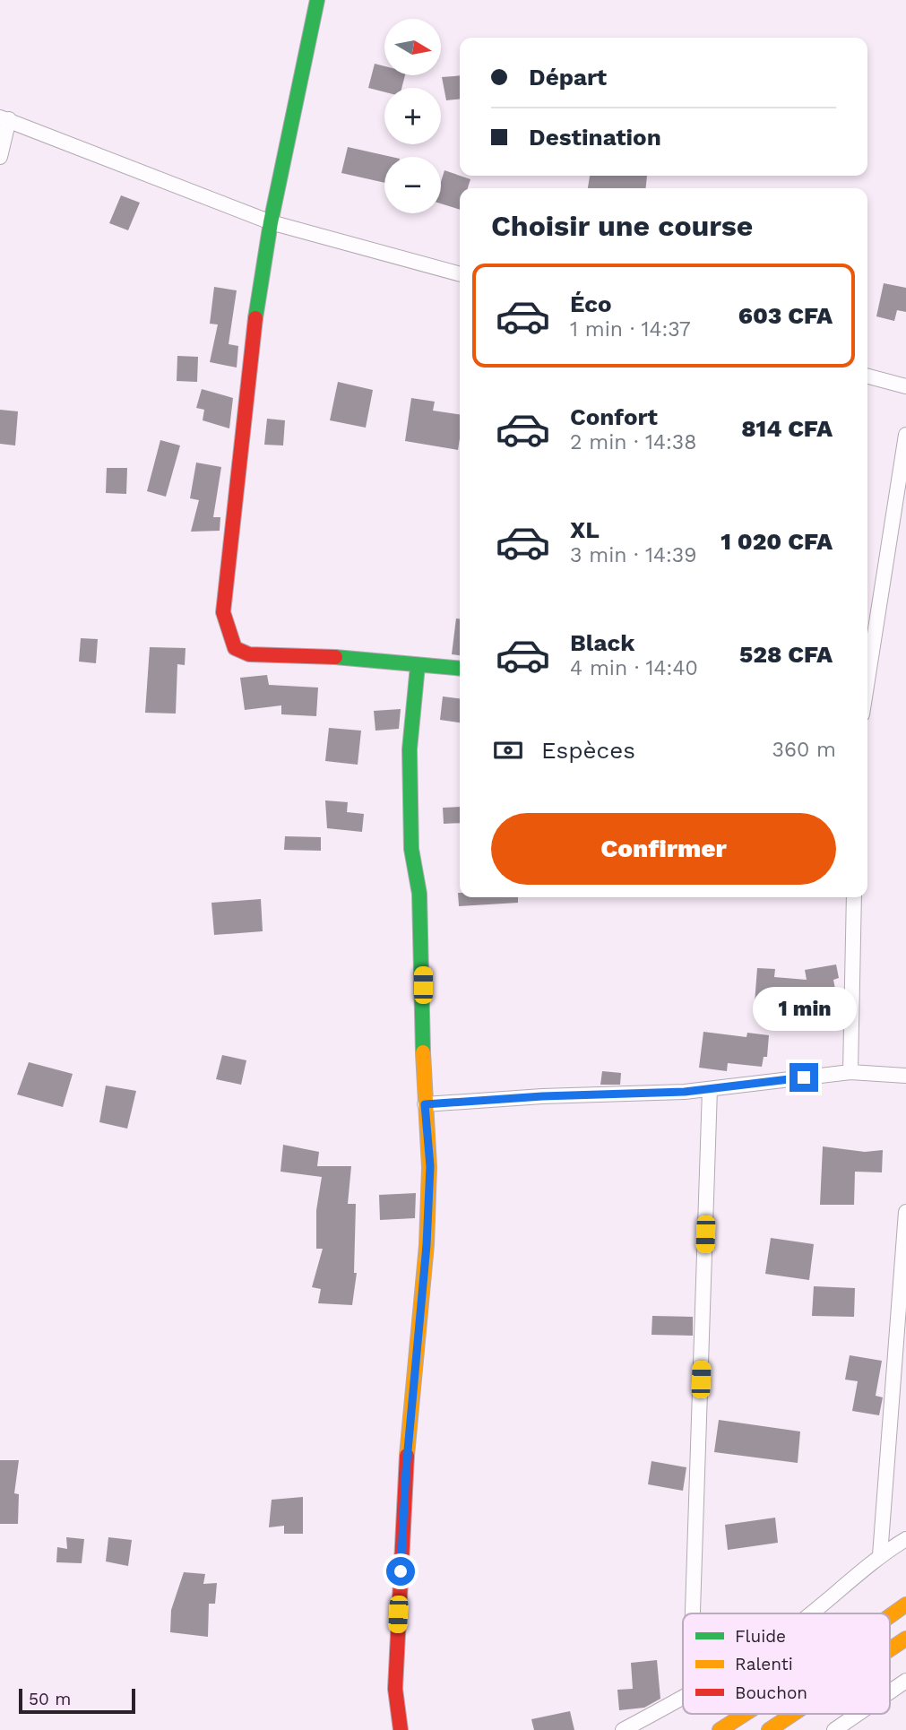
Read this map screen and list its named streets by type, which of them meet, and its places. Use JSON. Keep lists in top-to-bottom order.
{
  "legend": ["Fluide", "Ralenti", "Bouchon"],
  "scale_bar": "50 m",
  "north": "right",
  "page": {
    "map_buttons": ["+", "−"],
    "banner": ["Départ", "Destination"],
    "heading": "Choisir une course",
    "list": [
      {
        "name": "Éco",
        "note": "1 min · 14:37",
        "value": "603 CFA"
      },
      {
        "name": "Confort",
        "note": "2 min · 14:38",
        "value": "814 CFA"
      },
      {
        "name": "XL",
        "note": "3 min · 14:39",
        "value": "1 020 CFA"
      },
      {
        "name": "Black",
        "note": "4 min · 14:40",
        "value": "528 CFA"
      }
    ],
    "pay": ["Espèces", "360 m"],
    "buttons": "Confirmer",
    "bubble": "1 min",
    "scale": "50 m"
  }
}
